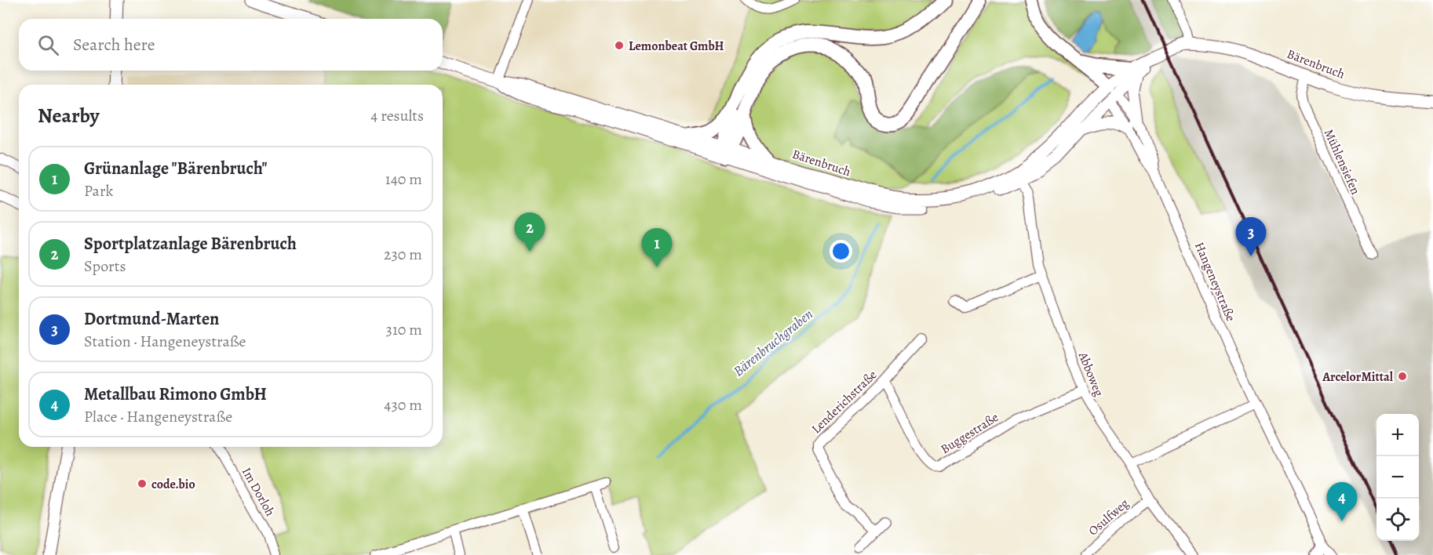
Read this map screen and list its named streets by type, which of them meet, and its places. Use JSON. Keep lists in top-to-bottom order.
{
  "streets": {
    "main road": ["Bärenbruch"],
    "street": [
      "Mühlensiefen",
      "Hangeneystraße",
      "Abboweg",
      "Lenderichstraße",
      "Buggestraße",
      "Im Dorloh",
      "Osulfweg"
    ]
  },
  "crossings": [
    ["Bärenbruch", "Mühlensiefen"],
    ["Bärenbruch", "Hangeneystraße"],
    ["Bärenbruch", "Abboweg"],
    ["Abboweg", "Buggestraße"],
    ["Abboweg", "Osulfweg"],
    ["Lenderichstraße", "Buggestraße"]
  ],
  "water": ["Bärenbruchgraben"],
  "places": ["Lemonbeat GmbH", "ArcelorMittal", "code.bio"],
  "page": {
    "search": "Search here",
    "heading": ["Nearby", "4 results"],
    "list": [
      {
        "mark": "1",
        "name": "Grünanlage \"Bärenbruch\"",
        "note": "Park",
        "value": "140 m"
      },
      {
        "mark": "2",
        "name": "Sportplatzanlage Bärenbruch",
        "note": "Sports",
        "value": "230 m"
      },
      {
        "mark": "3",
        "name": "Dortmund-Marten",
        "note": "Station · Hangeneystraße",
        "value": "310 m"
      },
      {
        "mark": "4",
        "name": "Metallbau Rimono GmbH",
        "note": "Place · Hangeneystraße",
        "value": "430 m"
      }
    ],
    "pins": [
      "2",
      "3",
      "1",
      "4"
    ],
    "map_buttons": ["+", "−"]
  }
}
